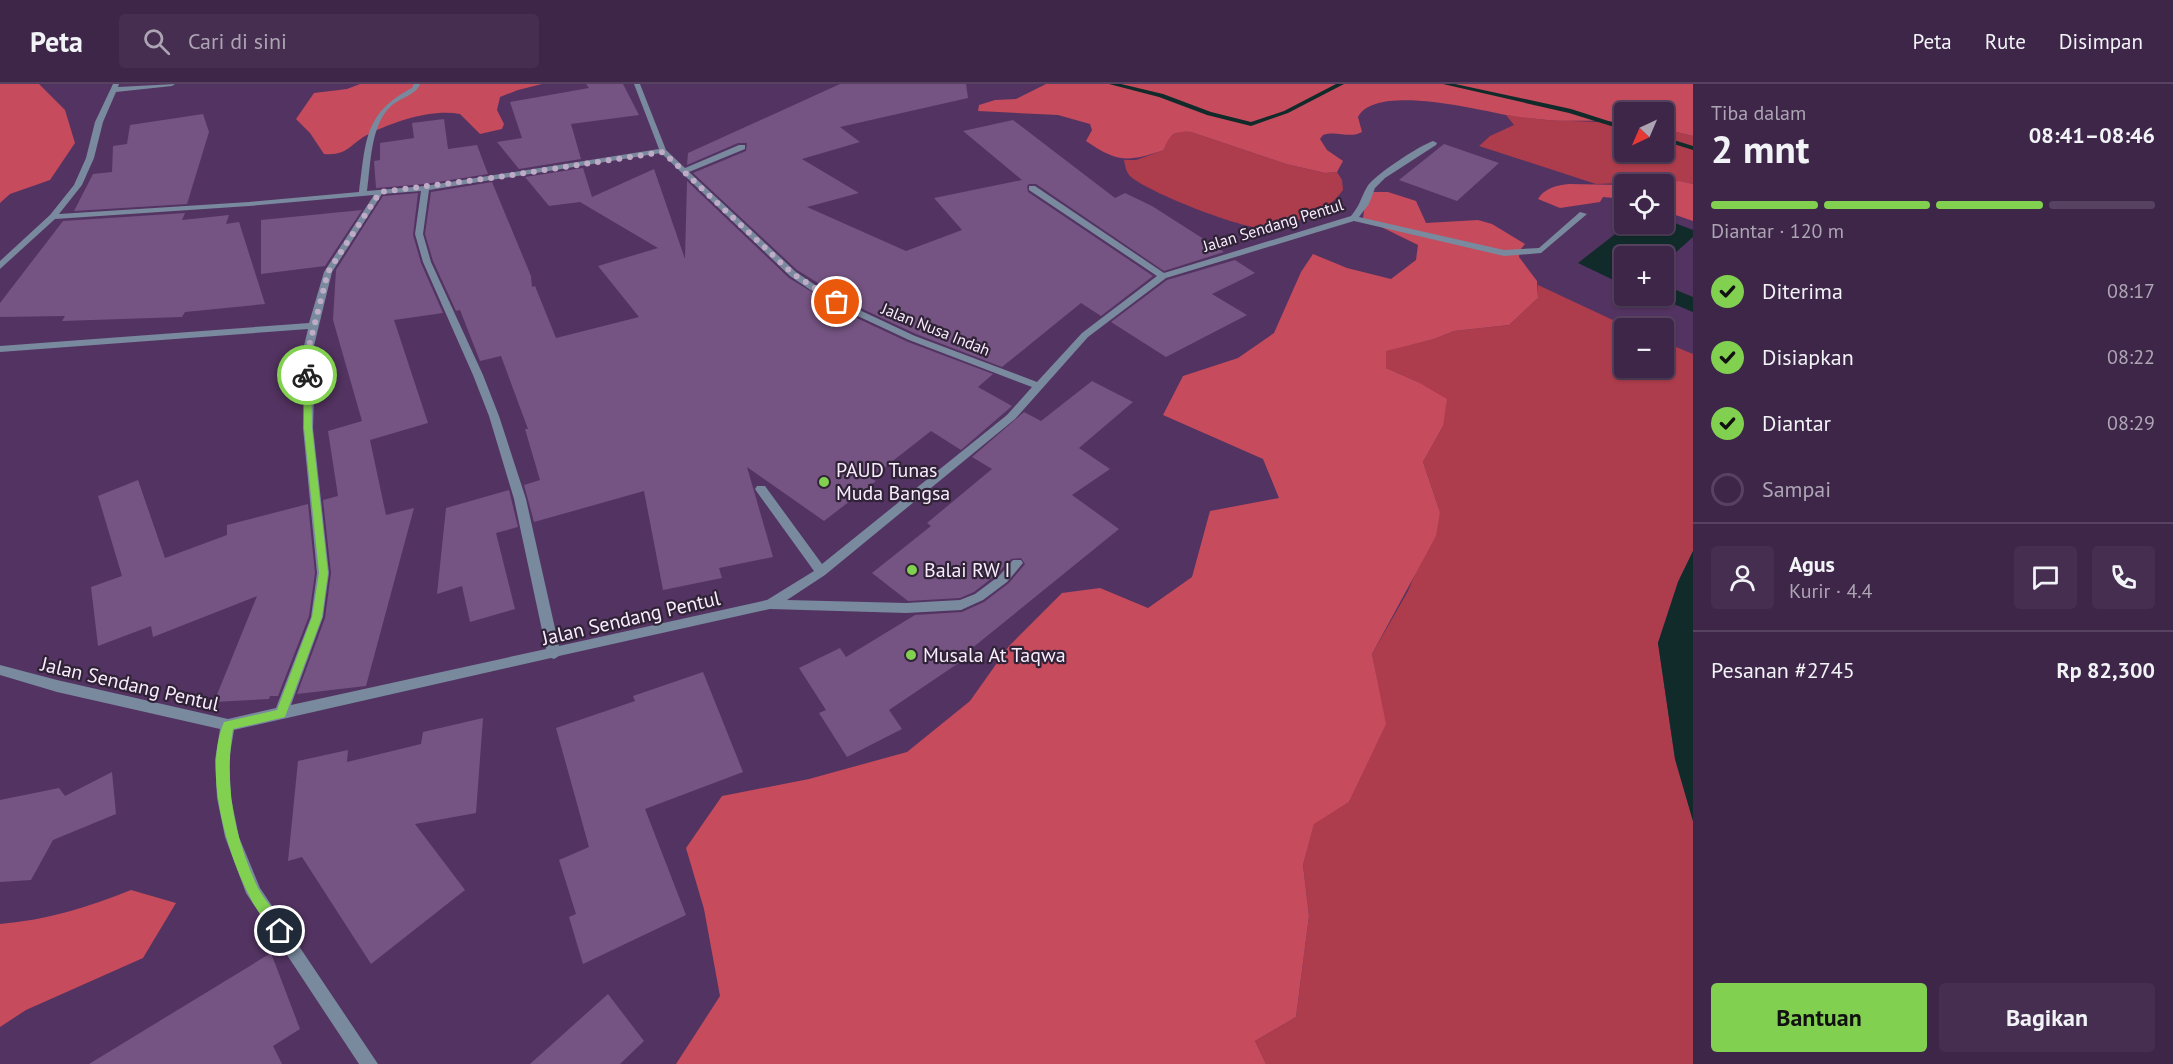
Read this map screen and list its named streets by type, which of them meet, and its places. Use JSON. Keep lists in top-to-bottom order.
{
  "streets": {
    "street": ["Jalan Sendang Pentul", "Jalan Nusa Indah"]
  },
  "crossings": [
    ["Jalan Sendang Pentul", "Jalan Nusa Indah"]
  ],
  "places": ["PAUD Tunas Muda Bangsa", "Balai RW I", "Musala At Taqwa"],
  "north": "bottom left",
  "page": {
    "header": "Peta",
    "search": "Cari di sini",
    "nav": ["Peta", "Rute", "Disimpan"],
    "heading": ["2 mnt", "Tiba dalam", "08:41–08:46"],
    "panel": [
      "Agus",
      "Kurir · 4.4",
      "Pesanan #2745",
      "Rp 82,300"
    ],
    "map_buttons": ["+", "−"],
    "bar": "Diantar · 120 m",
    "list": [
      ["Diterima", "08:17"],
      ["Disiapkan", "08:22"],
      ["Diantar", "08:29"],
      "Sampai"
    ],
    "buttons": ["Bantuan", "Bagikan"]
  }
}
